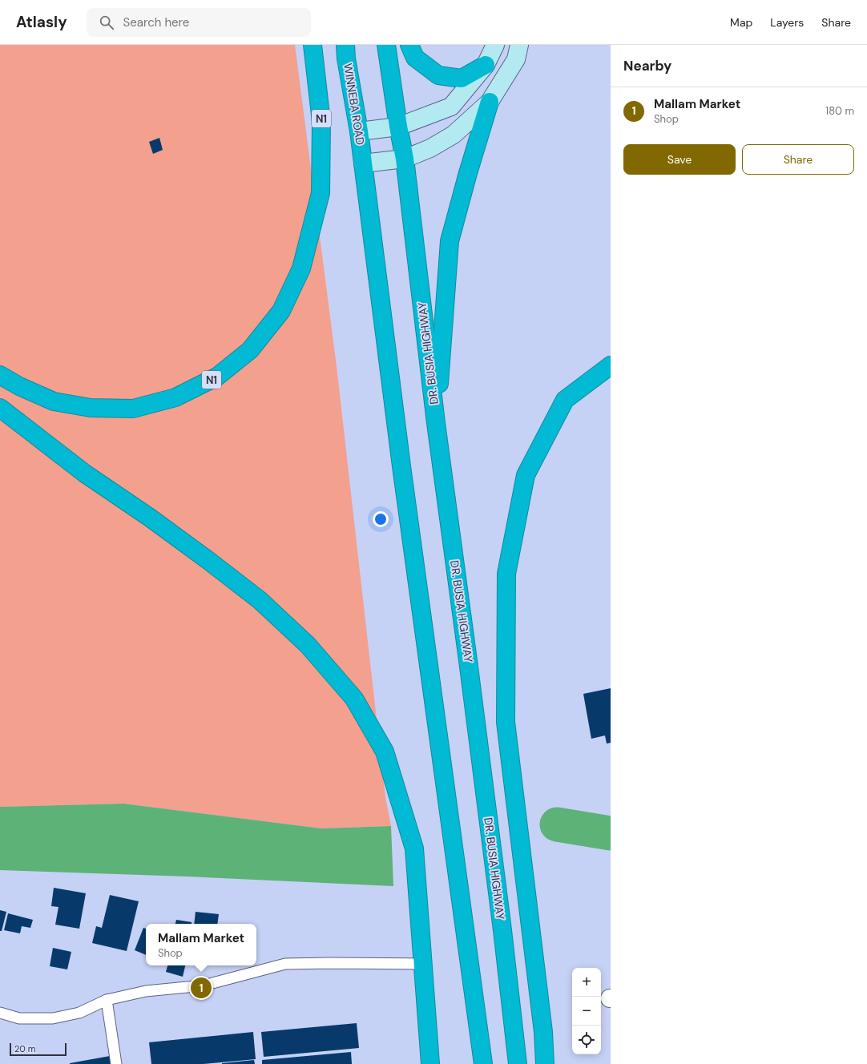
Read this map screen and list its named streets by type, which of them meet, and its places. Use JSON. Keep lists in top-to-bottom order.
{
  "streets": {
    "highway": ["WINNEBA ROAD", "N1", "DR. BUSIA HIGHWAY"]
  },
  "scale_bar": "20 m",
  "page": {
    "header": "Atlasly",
    "search": "Search here",
    "nav": ["Map", "Layers", "Share"],
    "heading": "Nearby",
    "list": [
      {
        "mark": "1",
        "name": "Mallam Market",
        "note": "Shop",
        "value": "180 m"
      }
    ],
    "buttons": ["Save", "Share"],
    "popup": ["Mallam Market", "Shop"],
    "map_buttons": ["+", "−"],
    "pins": "1",
    "scale": "20 m"
  }
}
